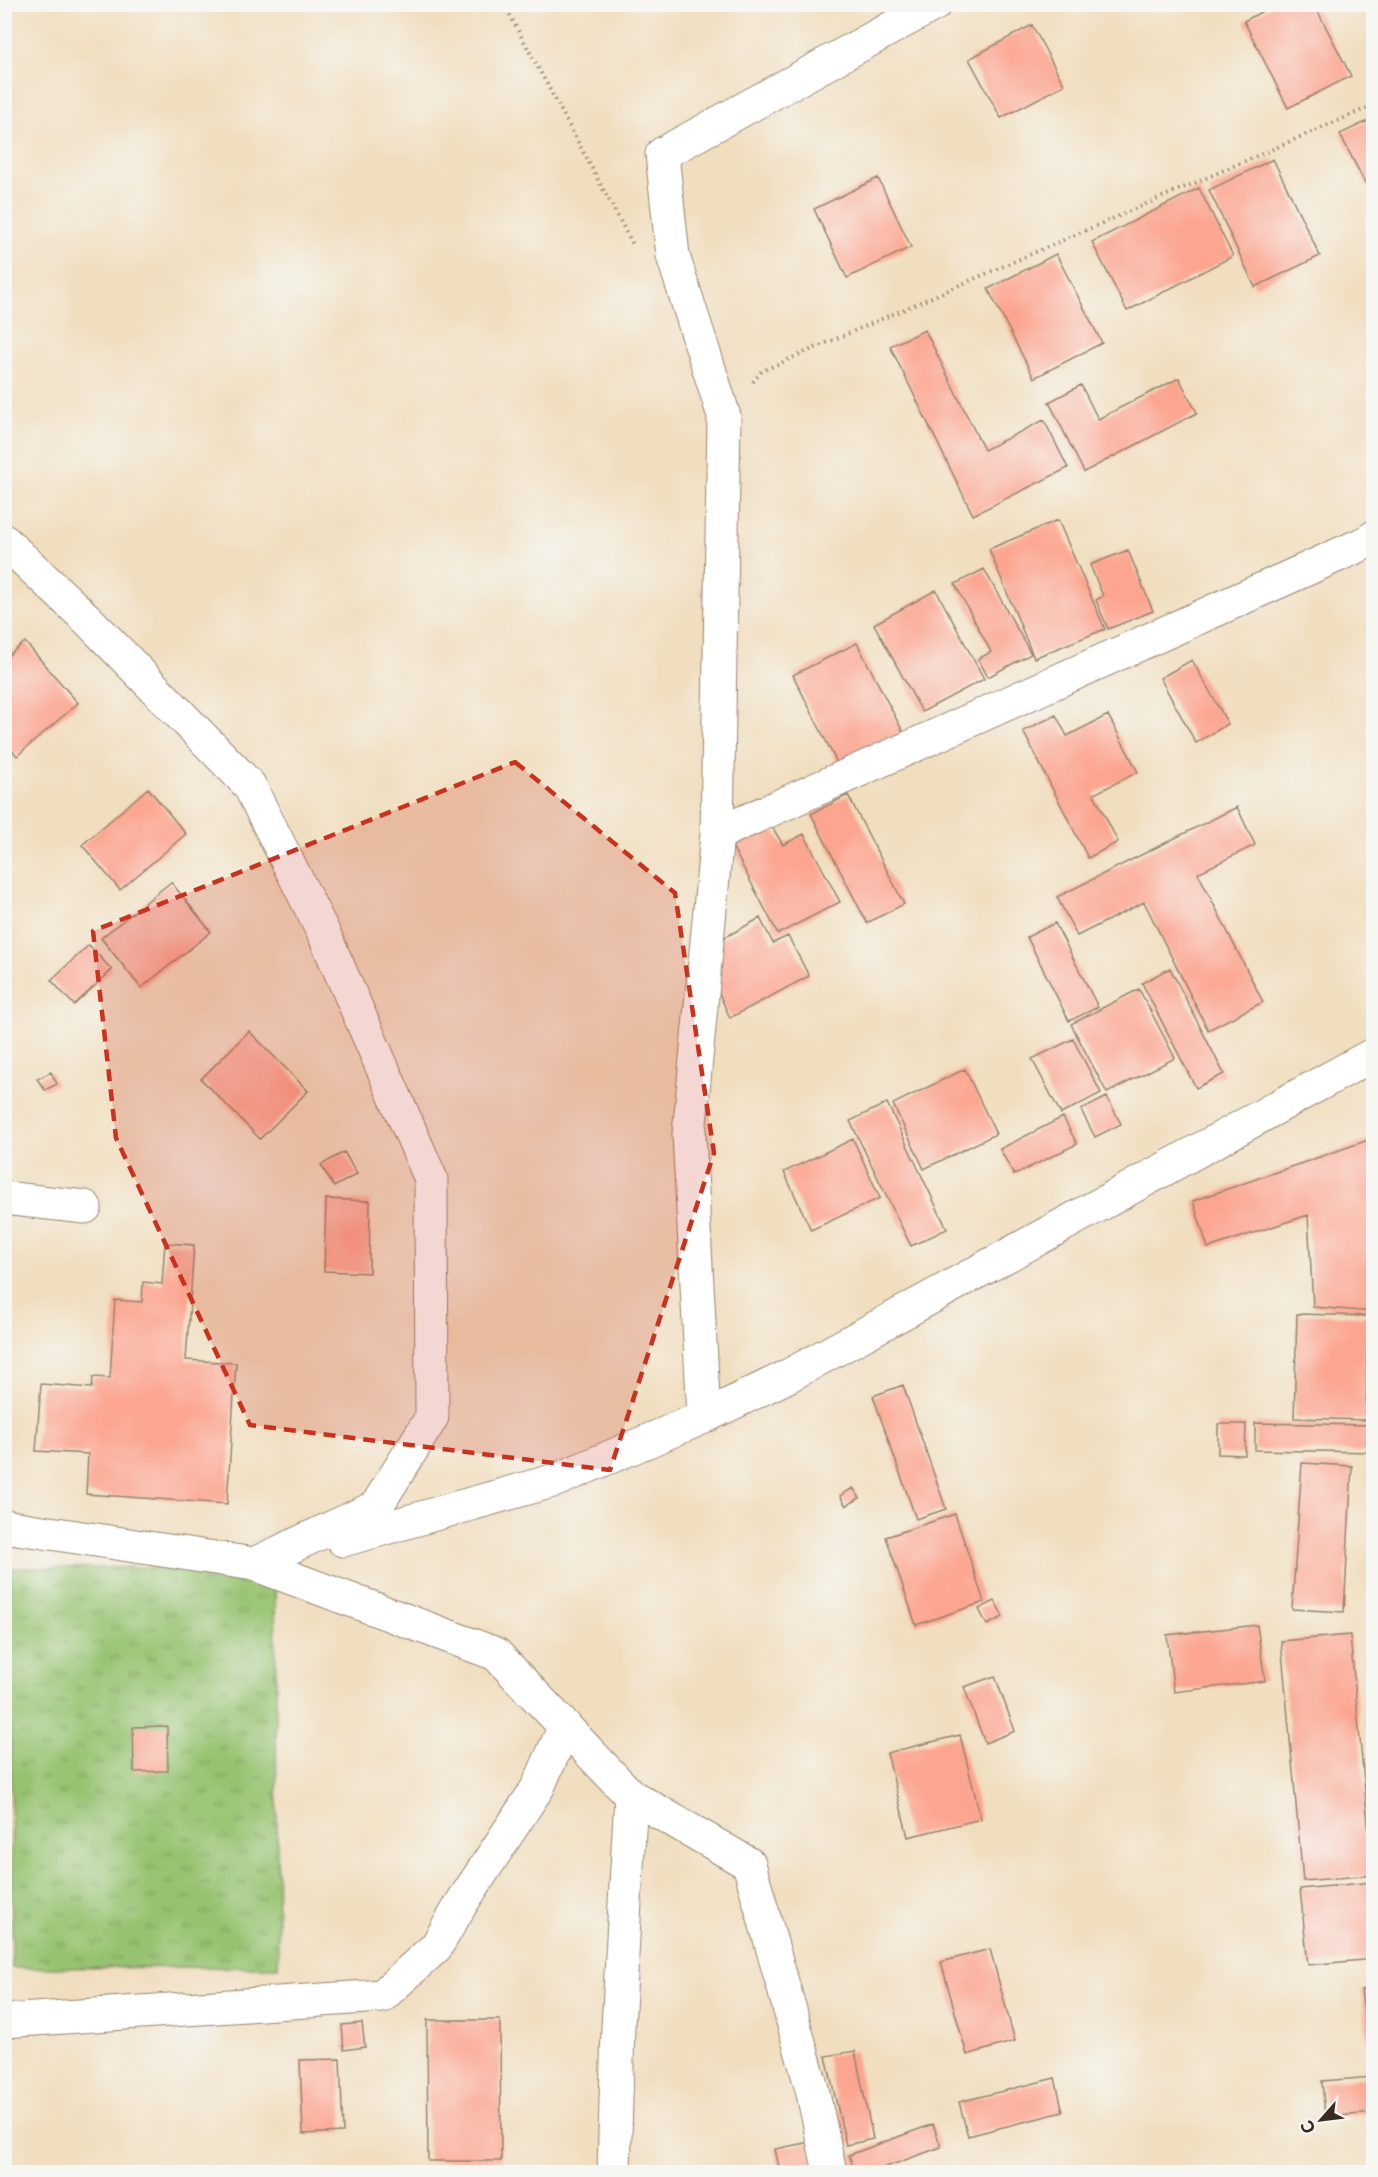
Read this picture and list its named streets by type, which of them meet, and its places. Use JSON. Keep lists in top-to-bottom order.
{
  "north": "bottom left"
}
